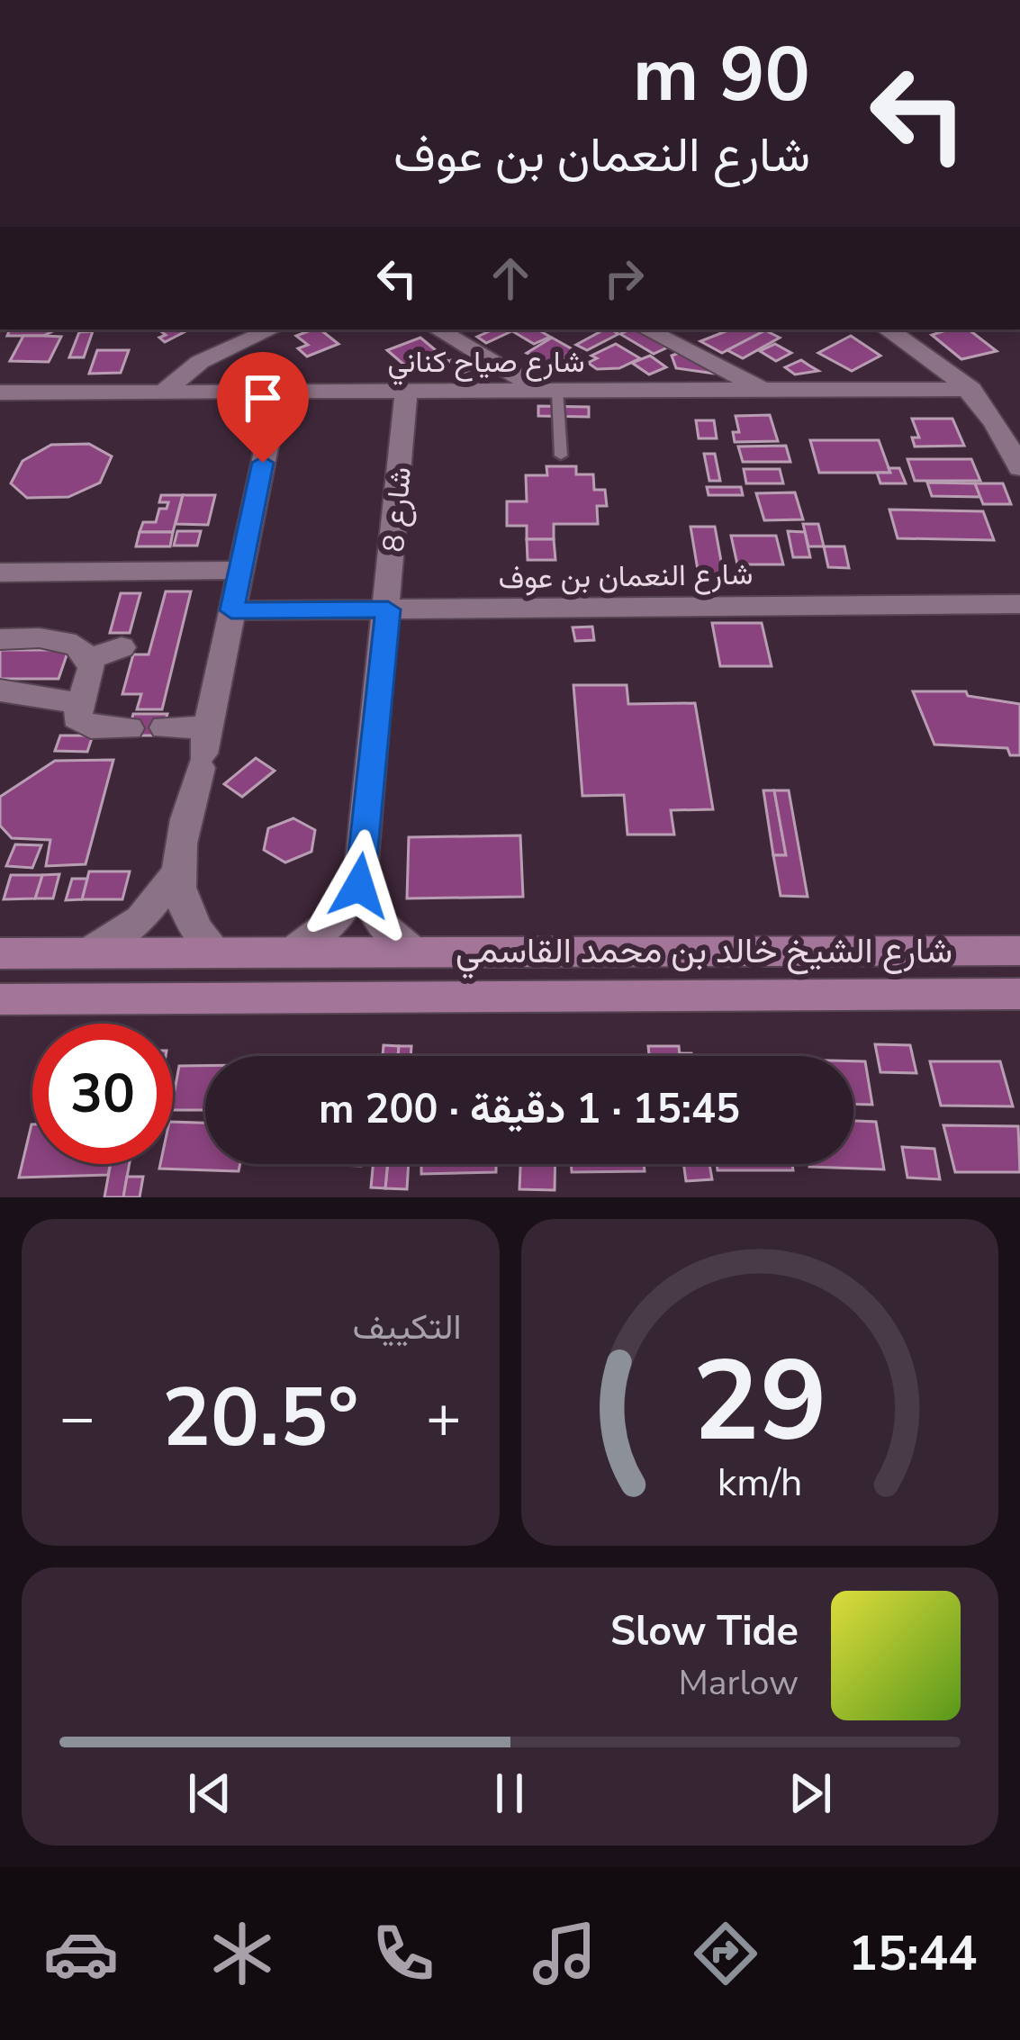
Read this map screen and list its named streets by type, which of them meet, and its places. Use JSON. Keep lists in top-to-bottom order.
{
  "streets": {
    "street": [
      "شارع صياح كناني",
      "شارع 8",
      "شارع النعمان بن عوف",
      "شارع الشيخ خالد بن محمد القاسمي"
    ]
  },
  "crossings": [
    ["شارع صياح كناني", "شارع 8"],
    ["شارع 8", "شارع النعمان بن عوف"]
  ],
  "page": {
    "turn": ["90 m", "شارع النعمان بن عوف"],
    "limit": "30",
    "trip": "15:45 · 1 دقيقة · 200 m",
    "tile": "التكييف",
    "heat": ["−", "20.5°", "+"],
    "song": ["Slow Tide", "Marlow"],
    "tabs": "15:44",
    "gauge": ["29", "km/h"]
  }
}
